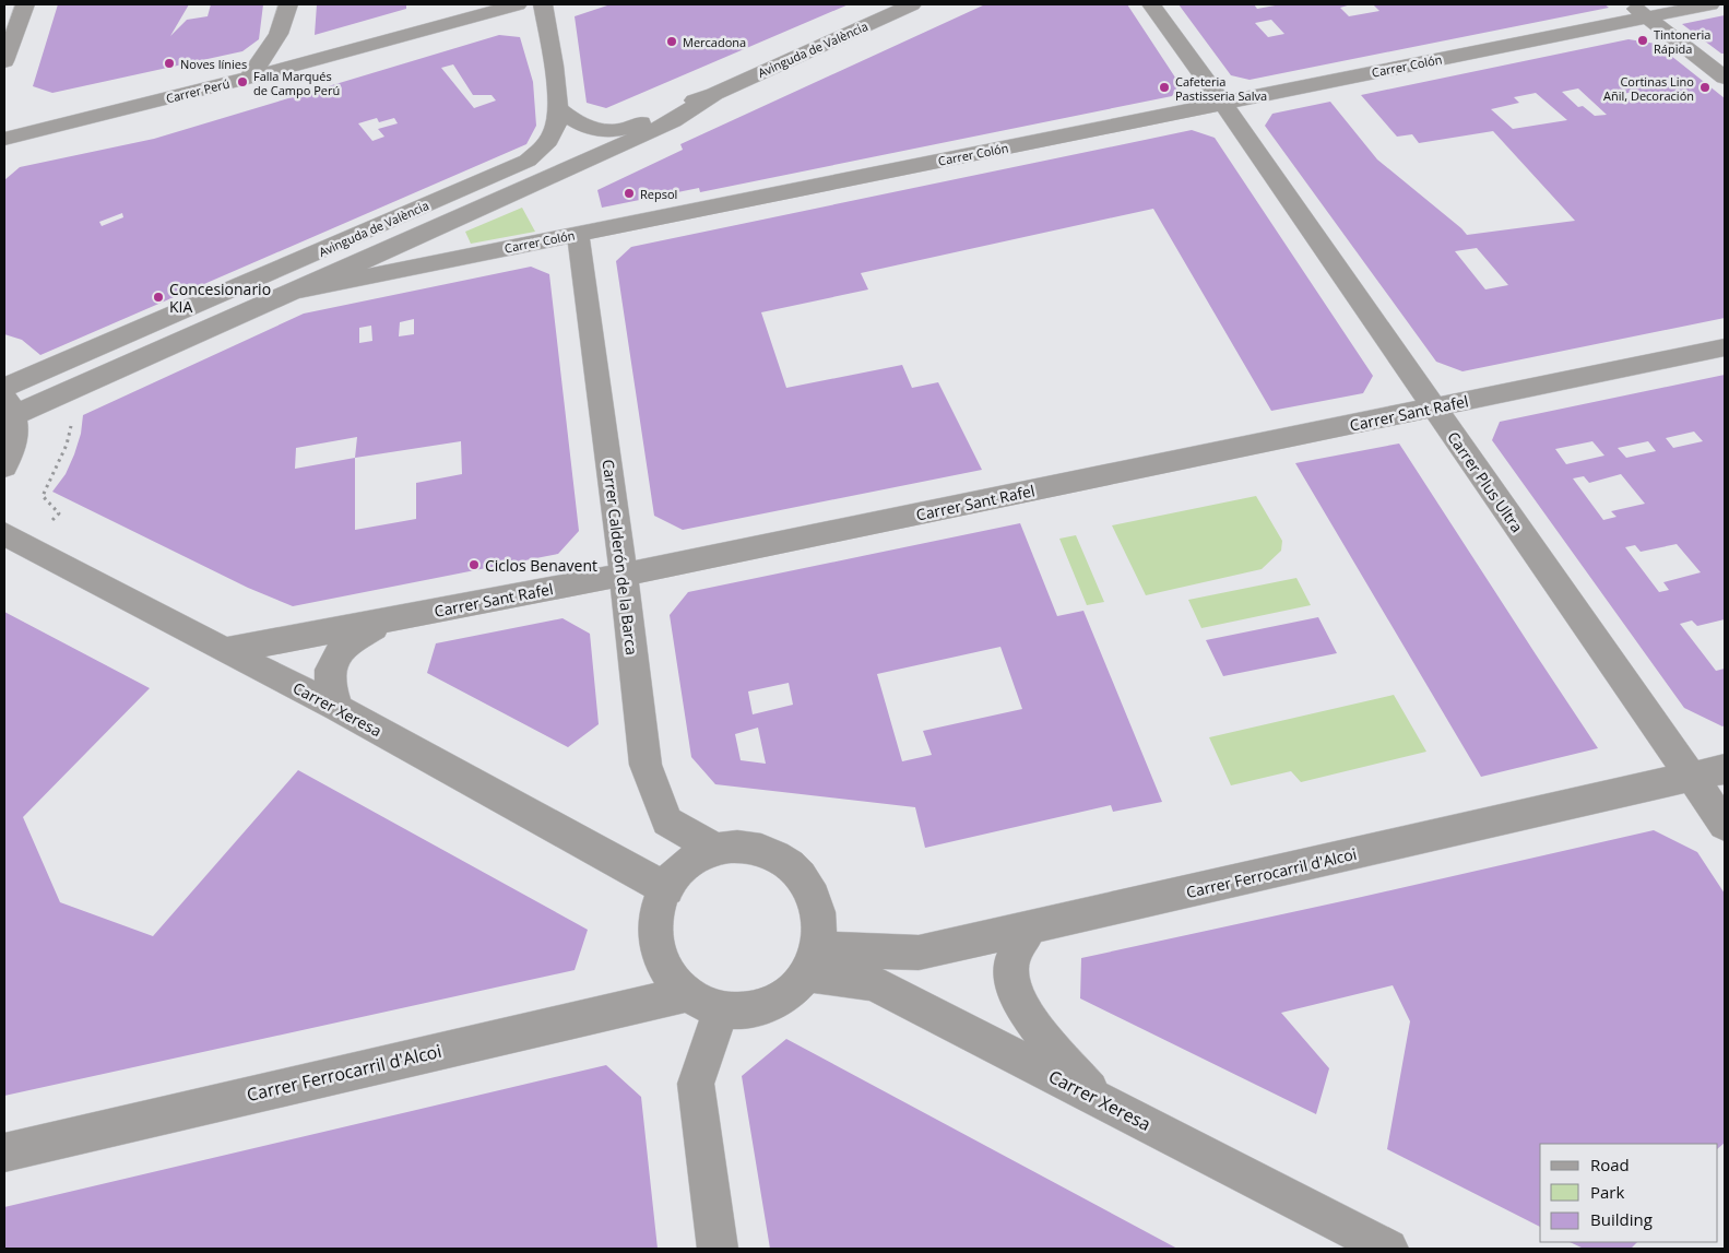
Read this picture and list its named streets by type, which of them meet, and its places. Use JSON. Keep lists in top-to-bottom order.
{
  "streets": {
    "street": [
      "Avinguda de València",
      "Carrer Colón",
      "Carrer Perú",
      "Carrer Sant Rafel",
      "Carrer Plus Ultra",
      "Carrer Calderón de la Barca",
      "Carrer Xeresa",
      "Carrer Ferrocarril d'Alcoi"
    ]
  },
  "crossings": [
    ["Avinguda de València", "Carrer Colón"],
    ["Carrer Colón", "Carrer Plus Ultra"],
    ["Carrer Colón", "Carrer Calderón de la Barca"],
    ["Carrer Sant Rafel", "Carrer Plus Ultra"],
    ["Carrer Sant Rafel", "Carrer Calderón de la Barca"],
    ["Carrer Sant Rafel", "Carrer Xeresa"],
    ["Carrer Plus Ultra", "Carrer Ferrocarril d'Alcoi"],
    ["Carrer Calderón de la Barca", "Carrer Xeresa"],
    ["Carrer Calderón de la Barca", "Carrer Ferrocarril d'Alcoi"],
    ["Carrer Xeresa", "Carrer Ferrocarril d'Alcoi"]
  ],
  "places": [
    "Tintoneria Rápida",
    "Mercadona",
    "Noves línies",
    "Falla Marqués de Campo Perú",
    "Cafeteria Pastisseria Salva",
    "Cortinas Lino Añil, Decoración",
    "Repsol",
    "Concesionario KIA",
    "Ciclos Benavent"
  ],
  "legend": ["Road", "Park", "Building"]
}
